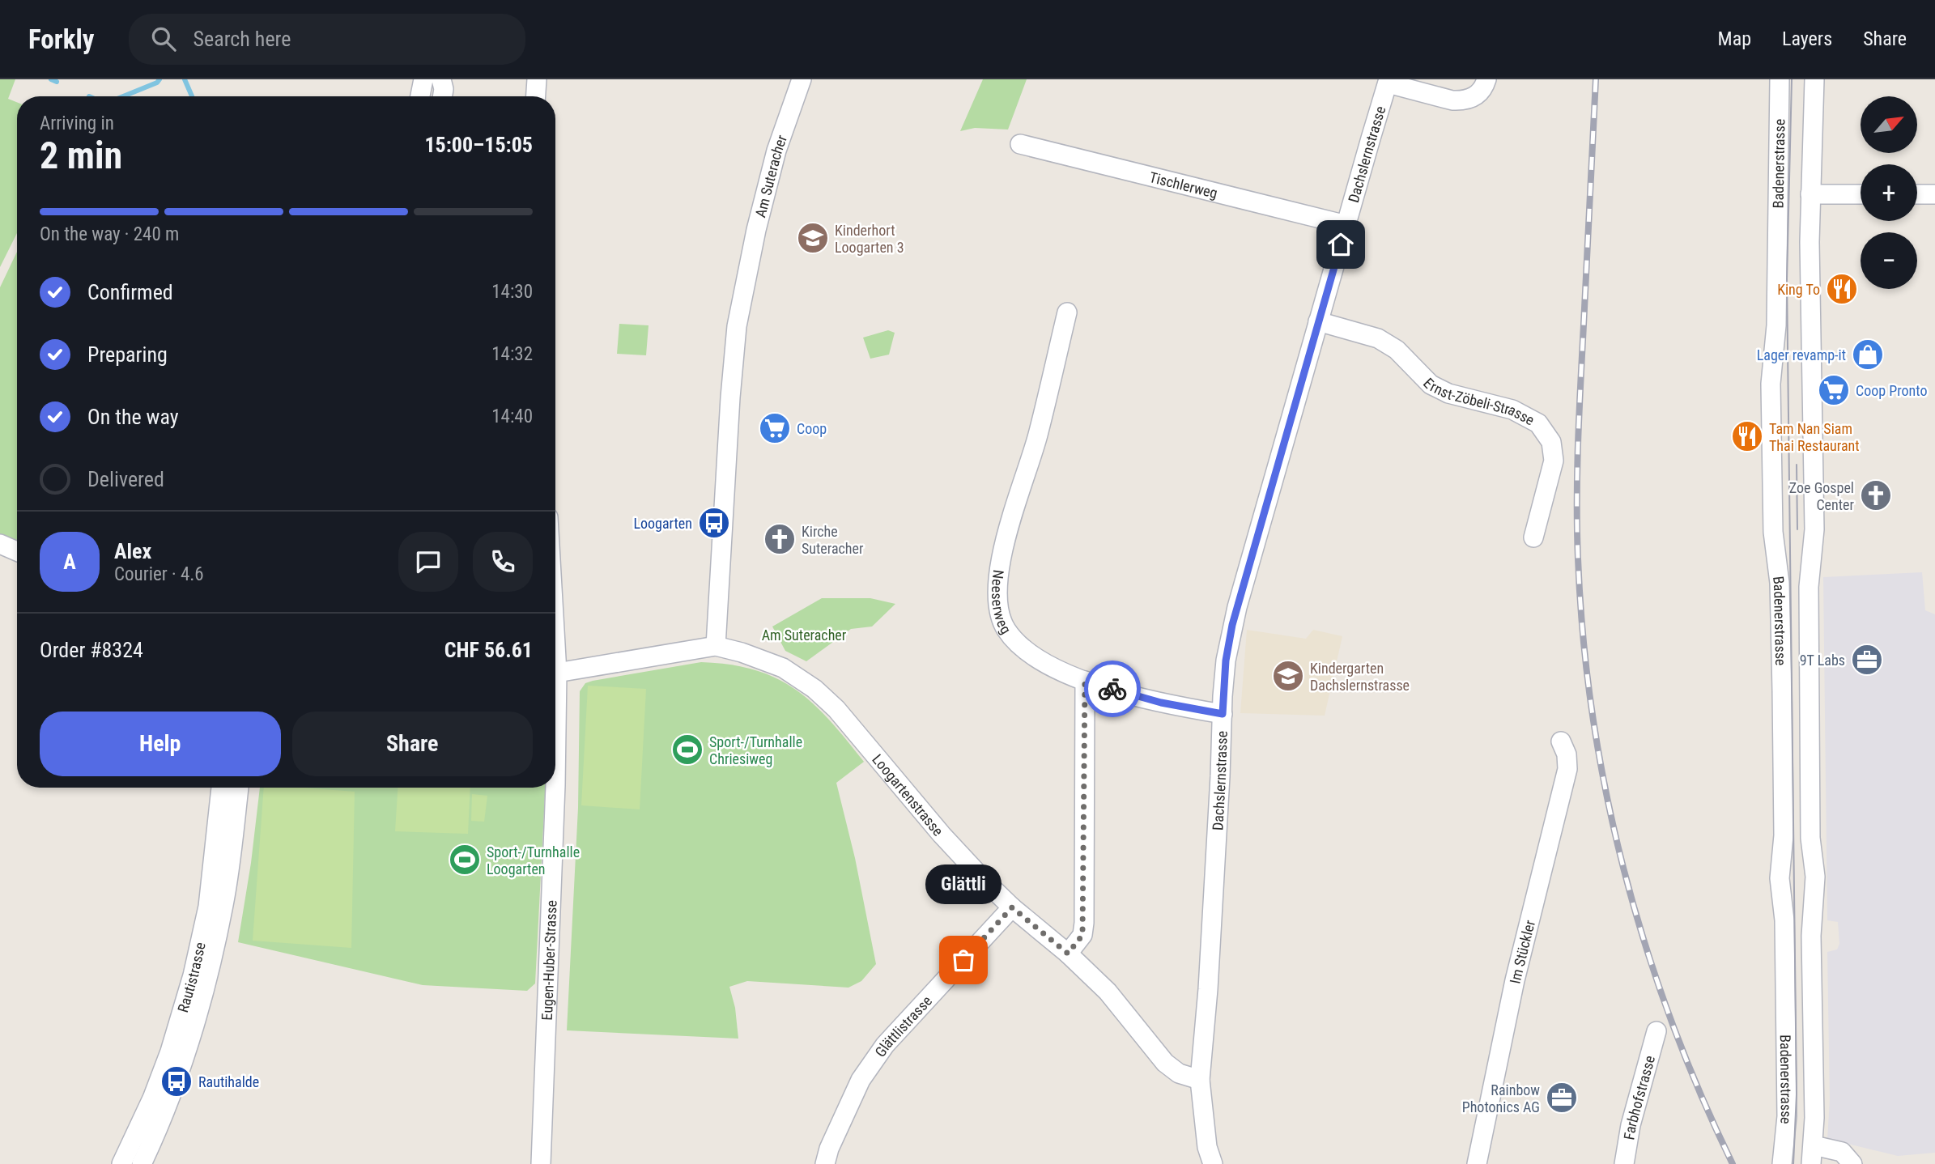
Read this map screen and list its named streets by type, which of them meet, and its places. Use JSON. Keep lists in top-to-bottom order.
{
  "streets": {
    "street": [
      "Dachslernstrasse",
      "Badenerstrasse",
      "Am Suteracher",
      "Tischlerweg",
      "Ernst-Zöbeli-Strasse",
      "Neeserweg",
      "Loogartenstrasse",
      "Im Stückler",
      "Eugen-Huber-Strasse",
      "Rautistrasse",
      "Glättlistrasse",
      "Farbhofstrasse"
    ]
  },
  "crossings": [
    ["Dachslernstrasse", "Tischlerweg"],
    ["Dachslernstrasse", "Ernst-Zöbeli-Strasse"],
    ["Dachslernstrasse", "Neeserweg"],
    ["Dachslernstrasse", "Loogartenstrasse"],
    ["Am Suteracher", "Loogartenstrasse"],
    ["Loogartenstrasse", "Eugen-Huber-Strasse"],
    ["Loogartenstrasse", "Glättlistrasse"]
  ],
  "parks": ["Am Suteracher"],
  "places": {
    "school or university": ["Kinderhort Loogarten 3", "Kindergarten Dachslernstrasse"],
    "restaurant": ["King To", "Tam Nan Siam Thai Restaurant"],
    "shop": ["Lager revamp-it"],
    "supermarket": ["Coop Pronto", "Coop"],
    "church": ["Zoe Gospel Center", "Kirche Suteracher"],
    "bus stop": ["Loogarten", "Rautihalde"],
    "office": ["9T Labs", "Rainbow Photonics AG"],
    "sports": ["Sport-/Turnhalle Chriesiweg", "Sport-/Turnhalle Loogarten"],
    "other": ["Glättli"]
  },
  "north": "top right",
  "page": {
    "header": "Forkly",
    "search": "Search here",
    "nav": ["Map", "Layers", "Share"],
    "map_buttons": ["+", "−"],
    "heading": ["2 min", "Arriving in", "15:00–15:05"],
    "panel": [
      "Alex",
      "Courier · 4.6",
      "Order #8324",
      "CHF 56.61"
    ],
    "bar": "On the way · 240 m",
    "list": [
      ["Confirmed", "14:30"],
      ["Preparing", "14:32"],
      ["On the way", "14:40"],
      "Delivered"
    ],
    "round": "A",
    "buttons": ["Help", "Share"],
    "bubble": "Glättli"
  }
}
